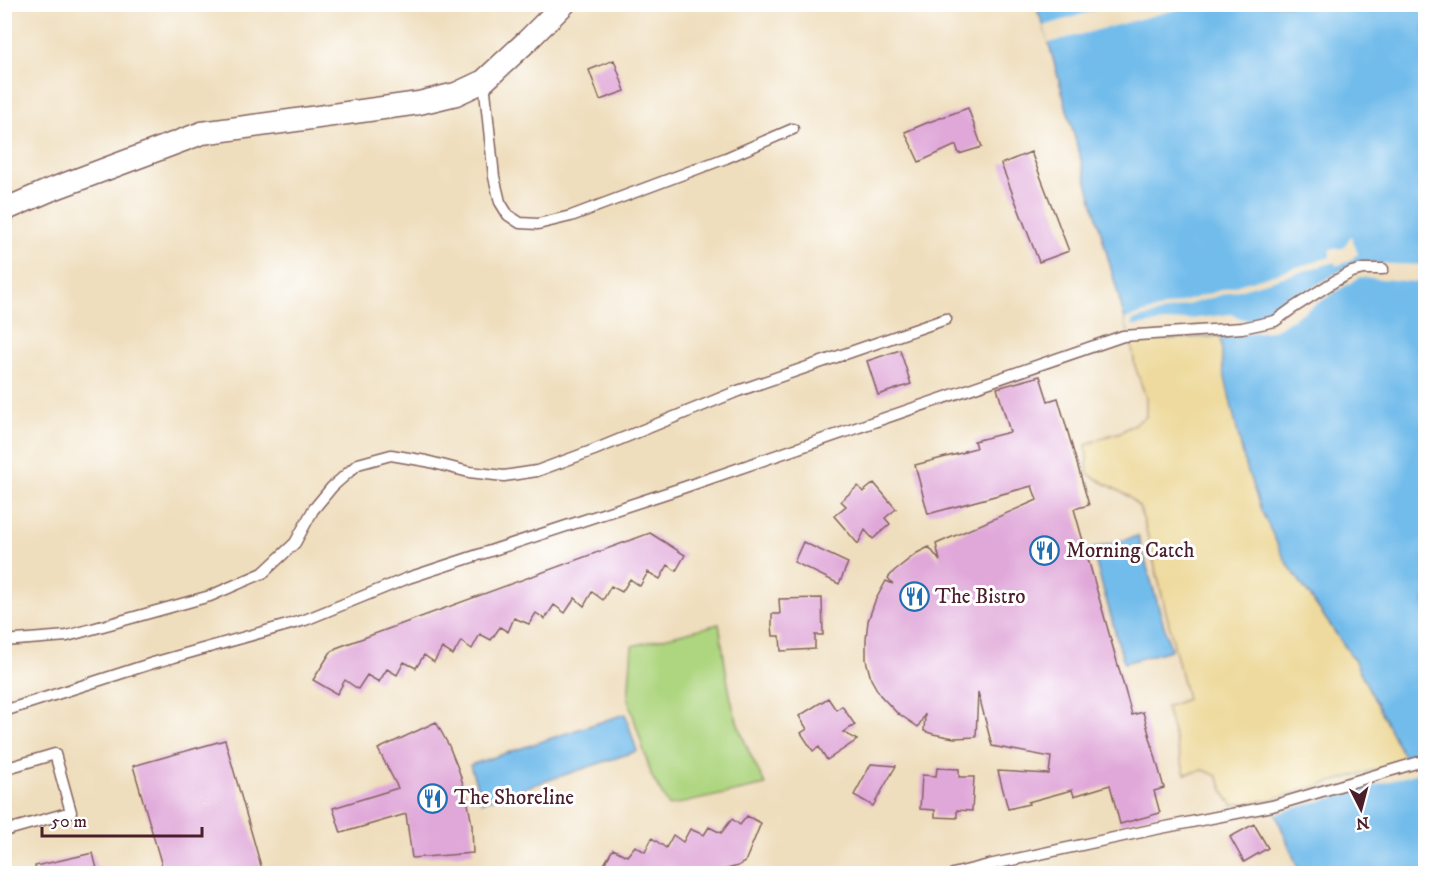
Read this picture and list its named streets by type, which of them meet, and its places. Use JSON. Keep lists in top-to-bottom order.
{
  "places": {
    "restaurant": ["Morning Catch", "The Bistro", "The Shoreline"]
  },
  "scale_bar": "50 m",
  "north": "bottom"
}
